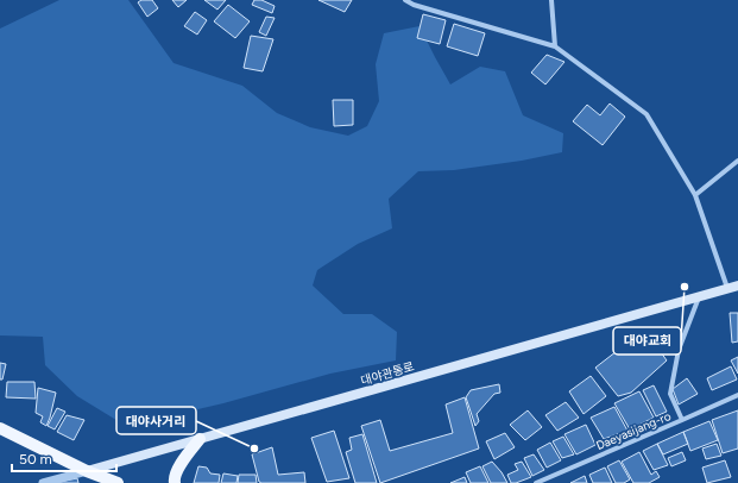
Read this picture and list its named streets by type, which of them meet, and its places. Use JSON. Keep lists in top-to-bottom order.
{
  "streets": {
    "main road": ["대야관통로"],
    "street": ["Daeyasijang-ro"]
  },
  "places": ["대야교회", "대야사거리"],
  "scale_bar": "50 m"
}
